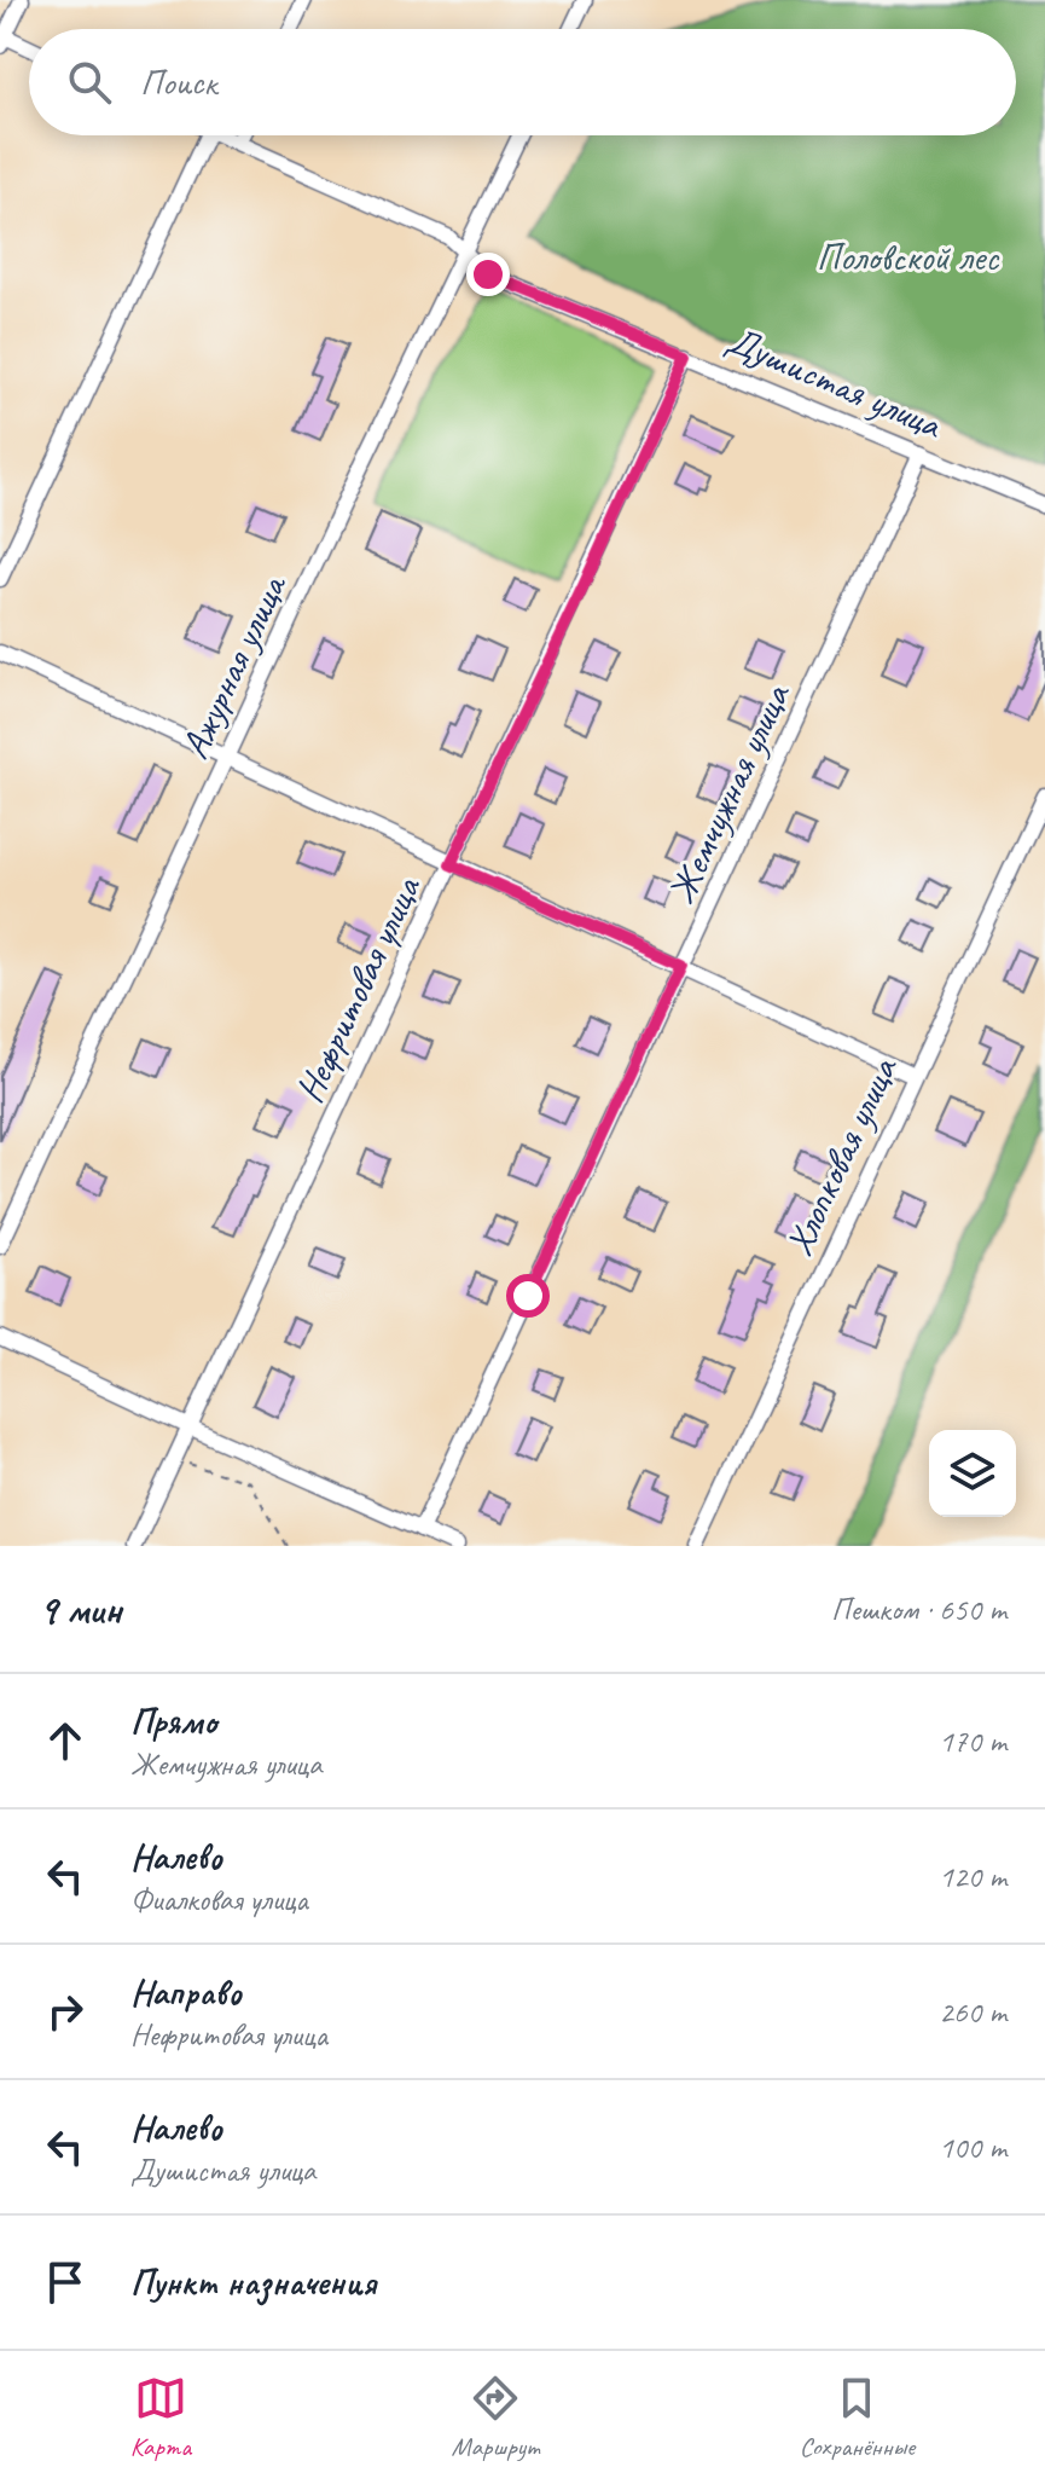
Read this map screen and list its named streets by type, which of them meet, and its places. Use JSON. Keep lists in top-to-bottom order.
{
  "streets": {
    "street": [
      "Душистая улица",
      "Ажурная улица",
      "Жемчужная улица",
      "Нефритовая улица",
      "Хлопковая улица"
    ]
  },
  "crossings": [
    ["Душистая улица", "Ажурная улица"],
    ["Душистая улица", "Жемчужная улица"],
    ["Душистая улица", "Нефритовая улица"]
  ],
  "parks": ["Половской лес"],
  "page": {
    "search": "Поиск",
    "heading": ["9 мин", "Пешком · 650 m"],
    "list": [
      ["Прямо", "Жемчужная улица", "170 m"],
      ["Налево", "Фиалковая улица", "120 m"],
      ["Направо", "Нефритовая улица", "260 m"],
      ["Налево", "Душистая улица", "100 m"],
      "Пункт назначения"
    ],
    "nav": ["Карта", "Маршрут", "Сохранённые"]
  }
}
